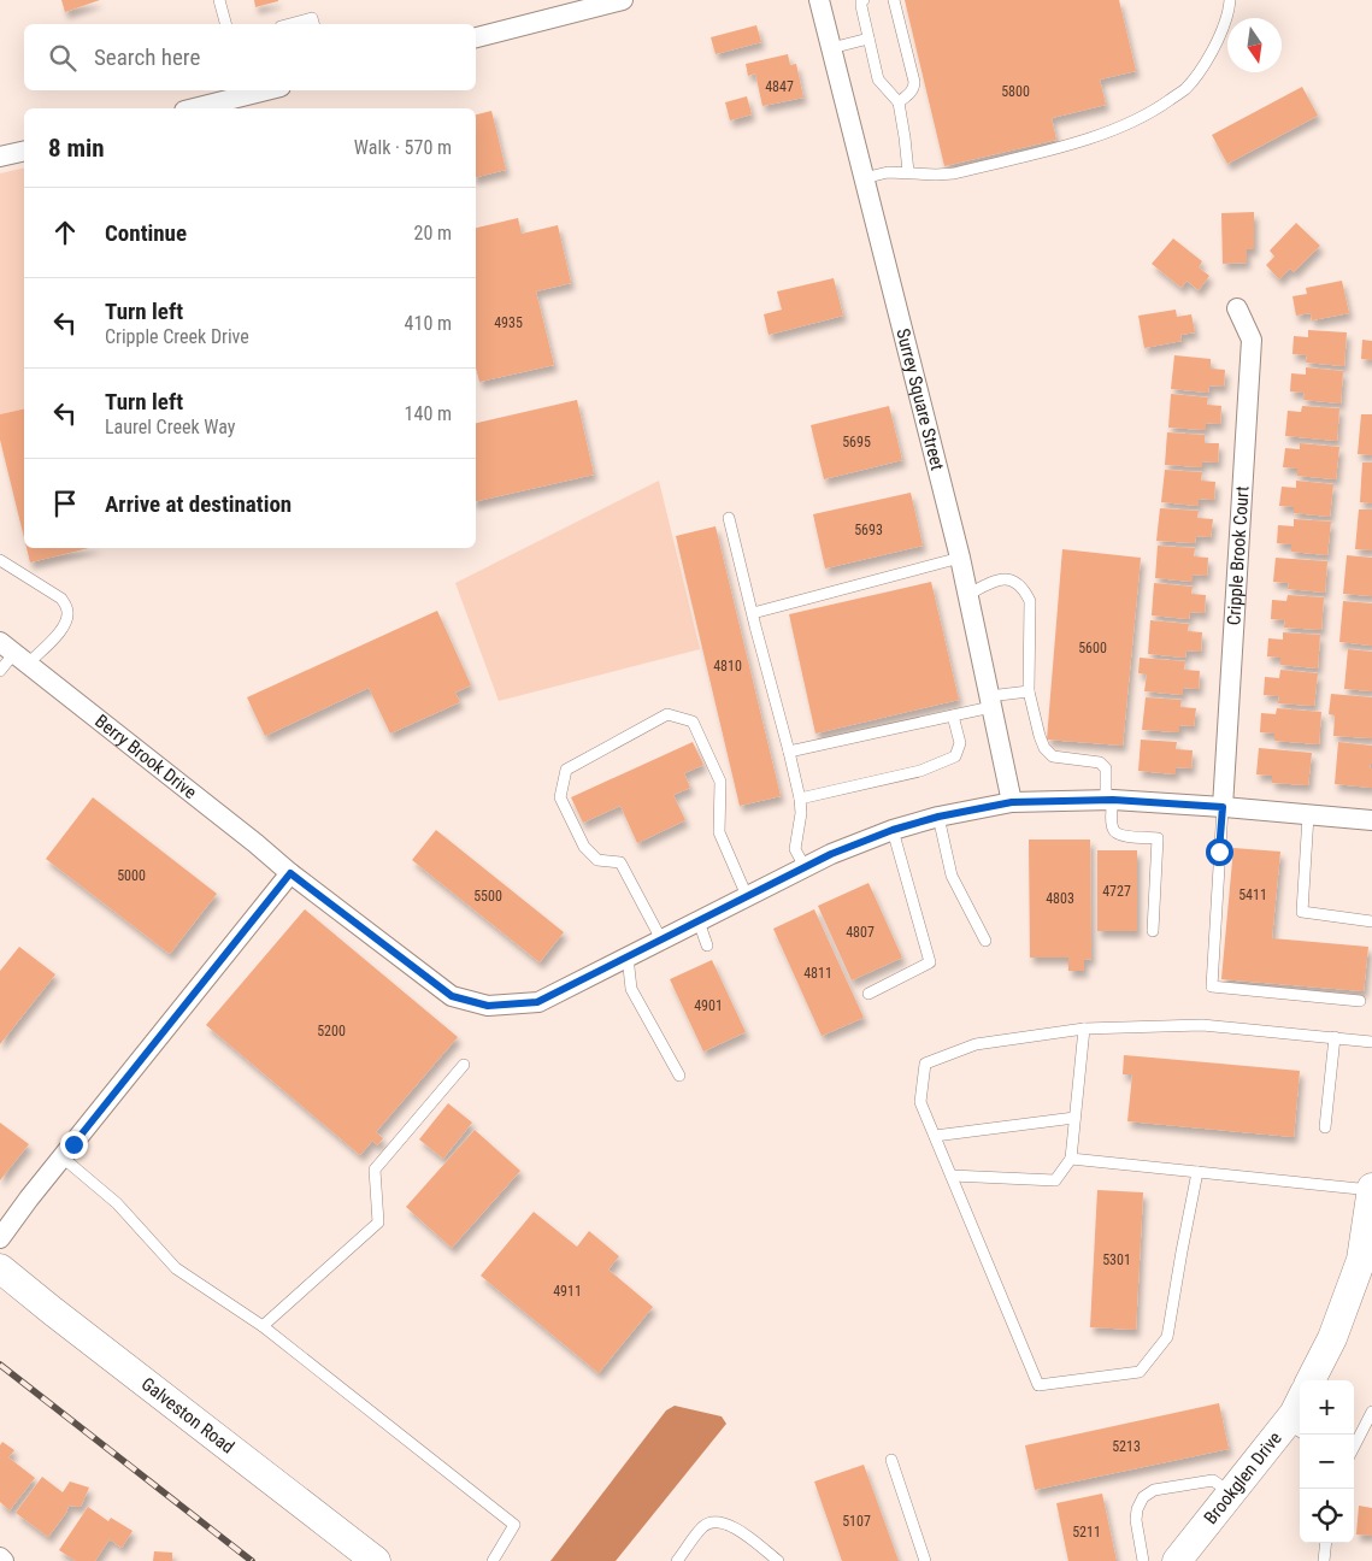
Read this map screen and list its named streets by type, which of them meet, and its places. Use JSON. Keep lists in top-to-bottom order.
{
  "streets": {
    "main road": ["Galveston Road", "Brookglen Drive"],
    "street": ["Surrey Square Street", "Cripple Brook Court", "Berry Brook Drive"]
  },
  "crossings": [
    ["Surrey Square Street", "Berry Brook Drive"],
    ["Cripple Brook Court", "Berry Brook Drive"]
  ],
  "house_numbers": [
    "4847",
    "5800",
    "4935",
    "5695",
    "5693",
    "5600",
    "4810",
    "5000",
    "4727",
    "5411",
    "5500",
    "4803",
    "4807",
    "4811",
    "4901",
    "5200",
    "5301",
    "4911",
    "5213",
    "5107",
    "5211"
  ],
  "north": "bottom",
  "page": {
    "search": "Search here",
    "heading": ["8 min", "Walk · 570 m"],
    "list": [
      ["Continue", "20 m"],
      ["Turn left", "Cripple Creek Drive", "410 m"],
      ["Turn left", "Laurel Creek Way", "140 m"],
      "Arrive at destination"
    ],
    "map_buttons": ["+", "−"]
  }
}
